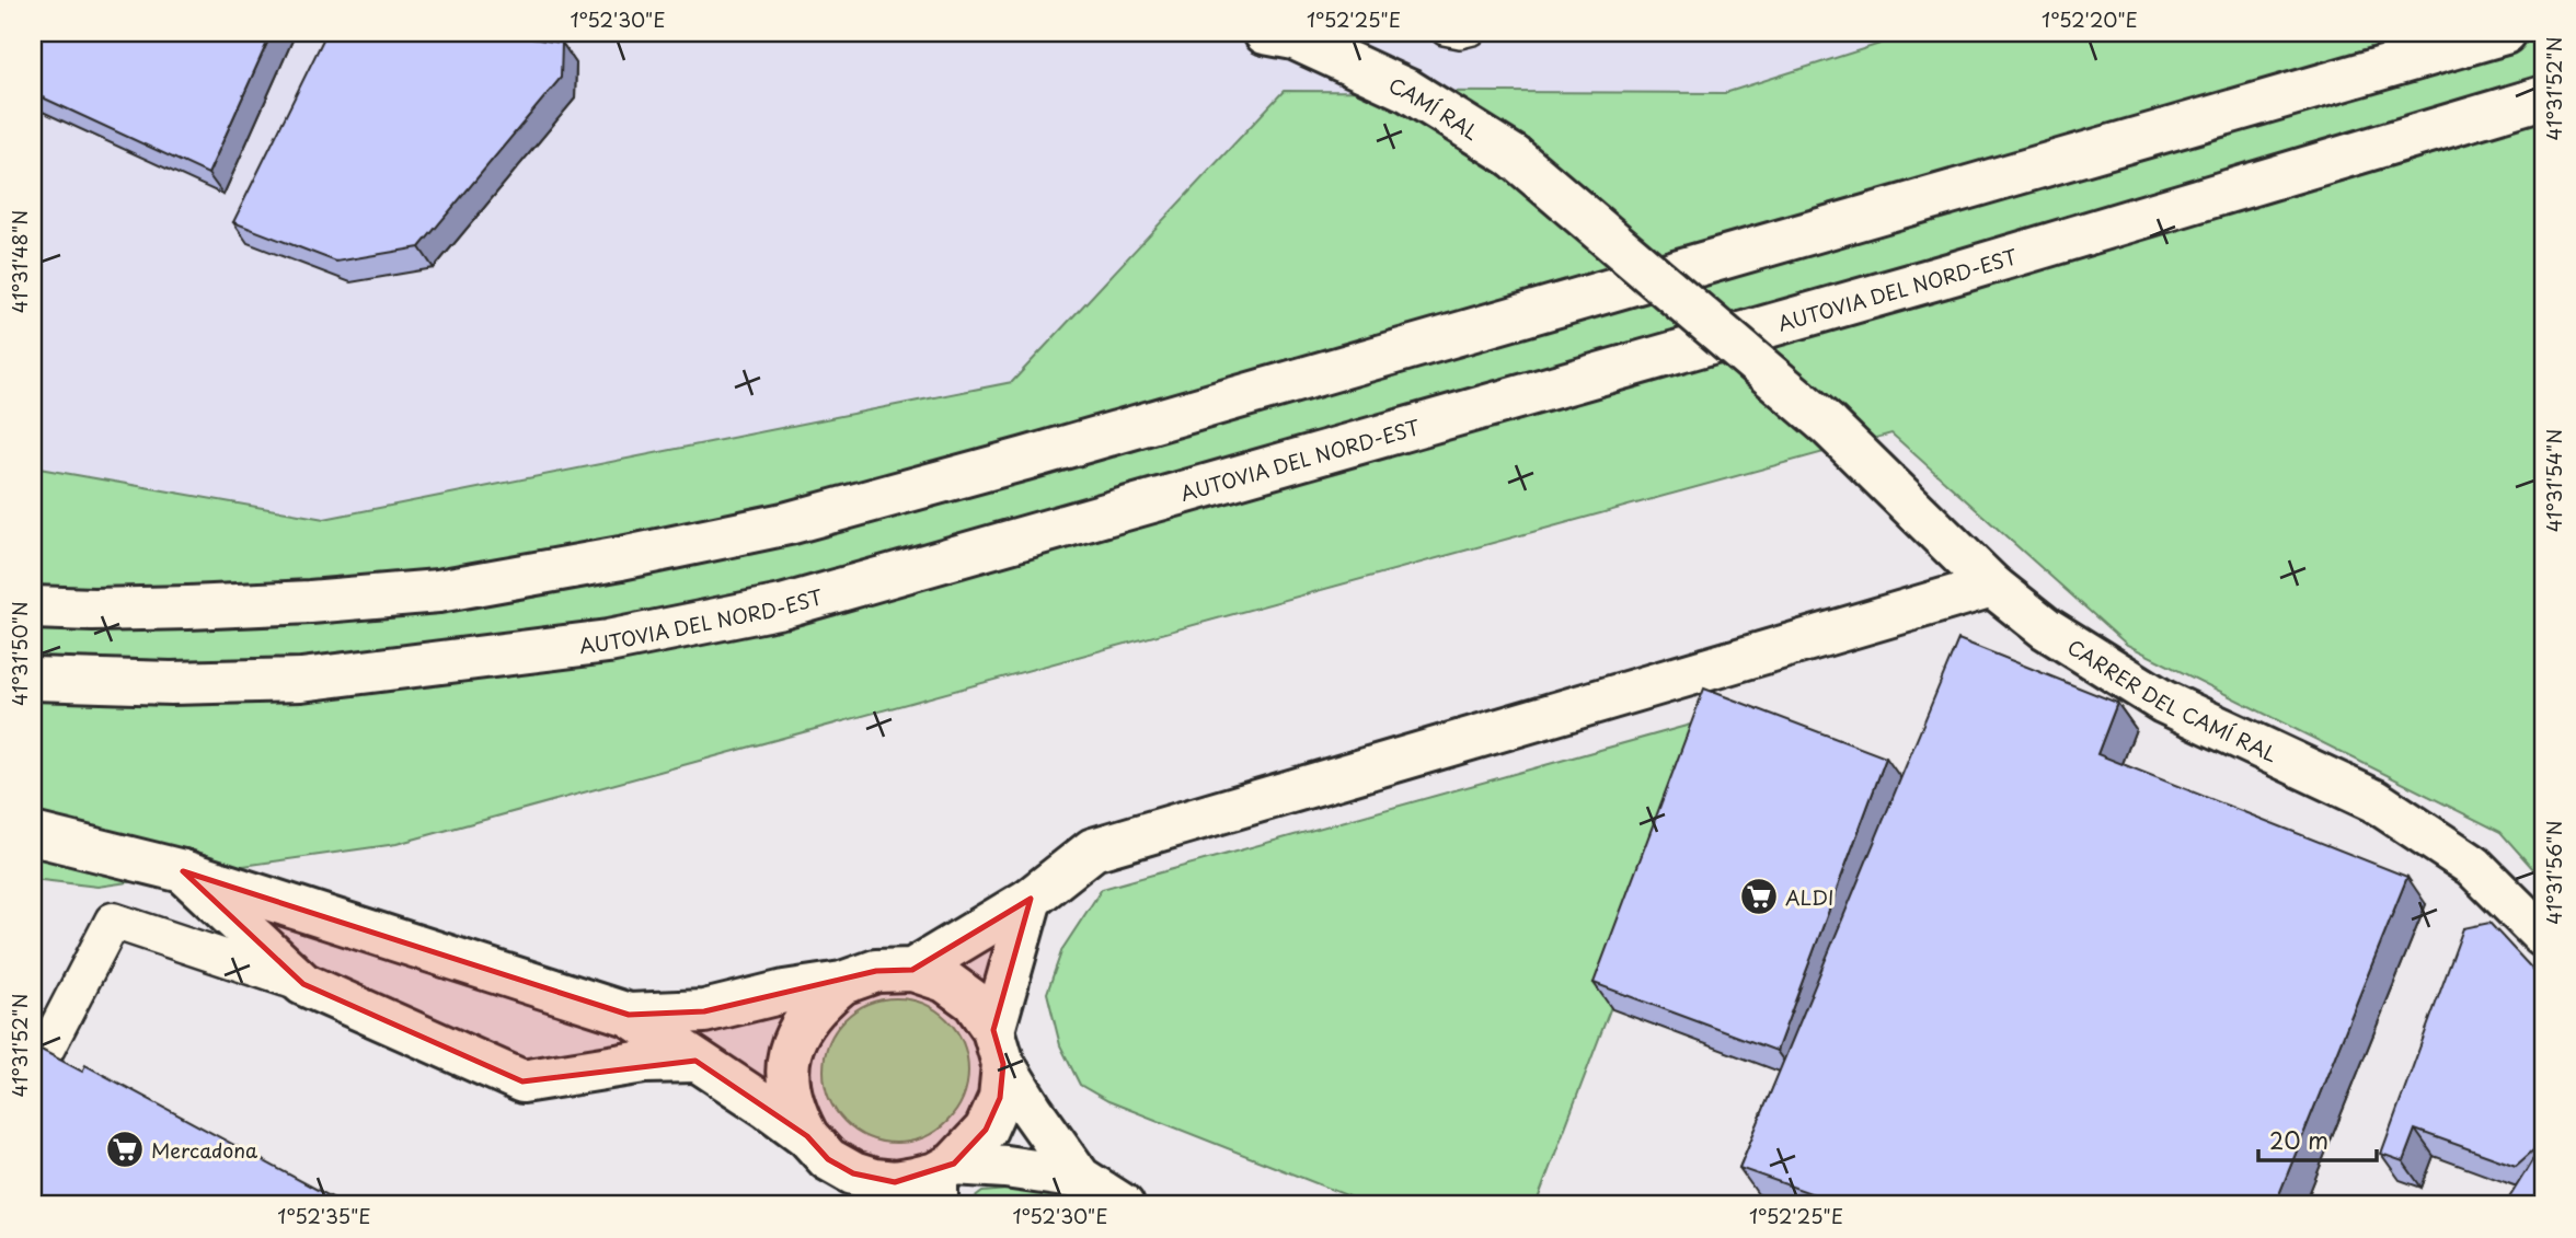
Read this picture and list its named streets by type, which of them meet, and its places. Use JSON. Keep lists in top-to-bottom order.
{
  "streets": {
    "main road": ["CAMÍ RAL", "AUTOVIA DEL NORD-EST", "CARRER DEL CAMÍ RAL"]
  },
  "crossings": [
    ["CAMÍ RAL", "CARRER DEL CAMÍ RAL"]
  ],
  "places": {
    "supermarket": ["ALDI", "Mercadona"]
  },
  "scale_bar": "20 m",
  "coordinates": [
    "1°52'30\"E",
    "1°52'25\"E",
    "1°52'20\"E",
    "41°31'52\"N",
    "41°31'48\"N",
    "41°31'54\"N",
    "41°31'50\"N",
    "41°31'56\"N",
    "1°52'35\"E"
  ]
}
